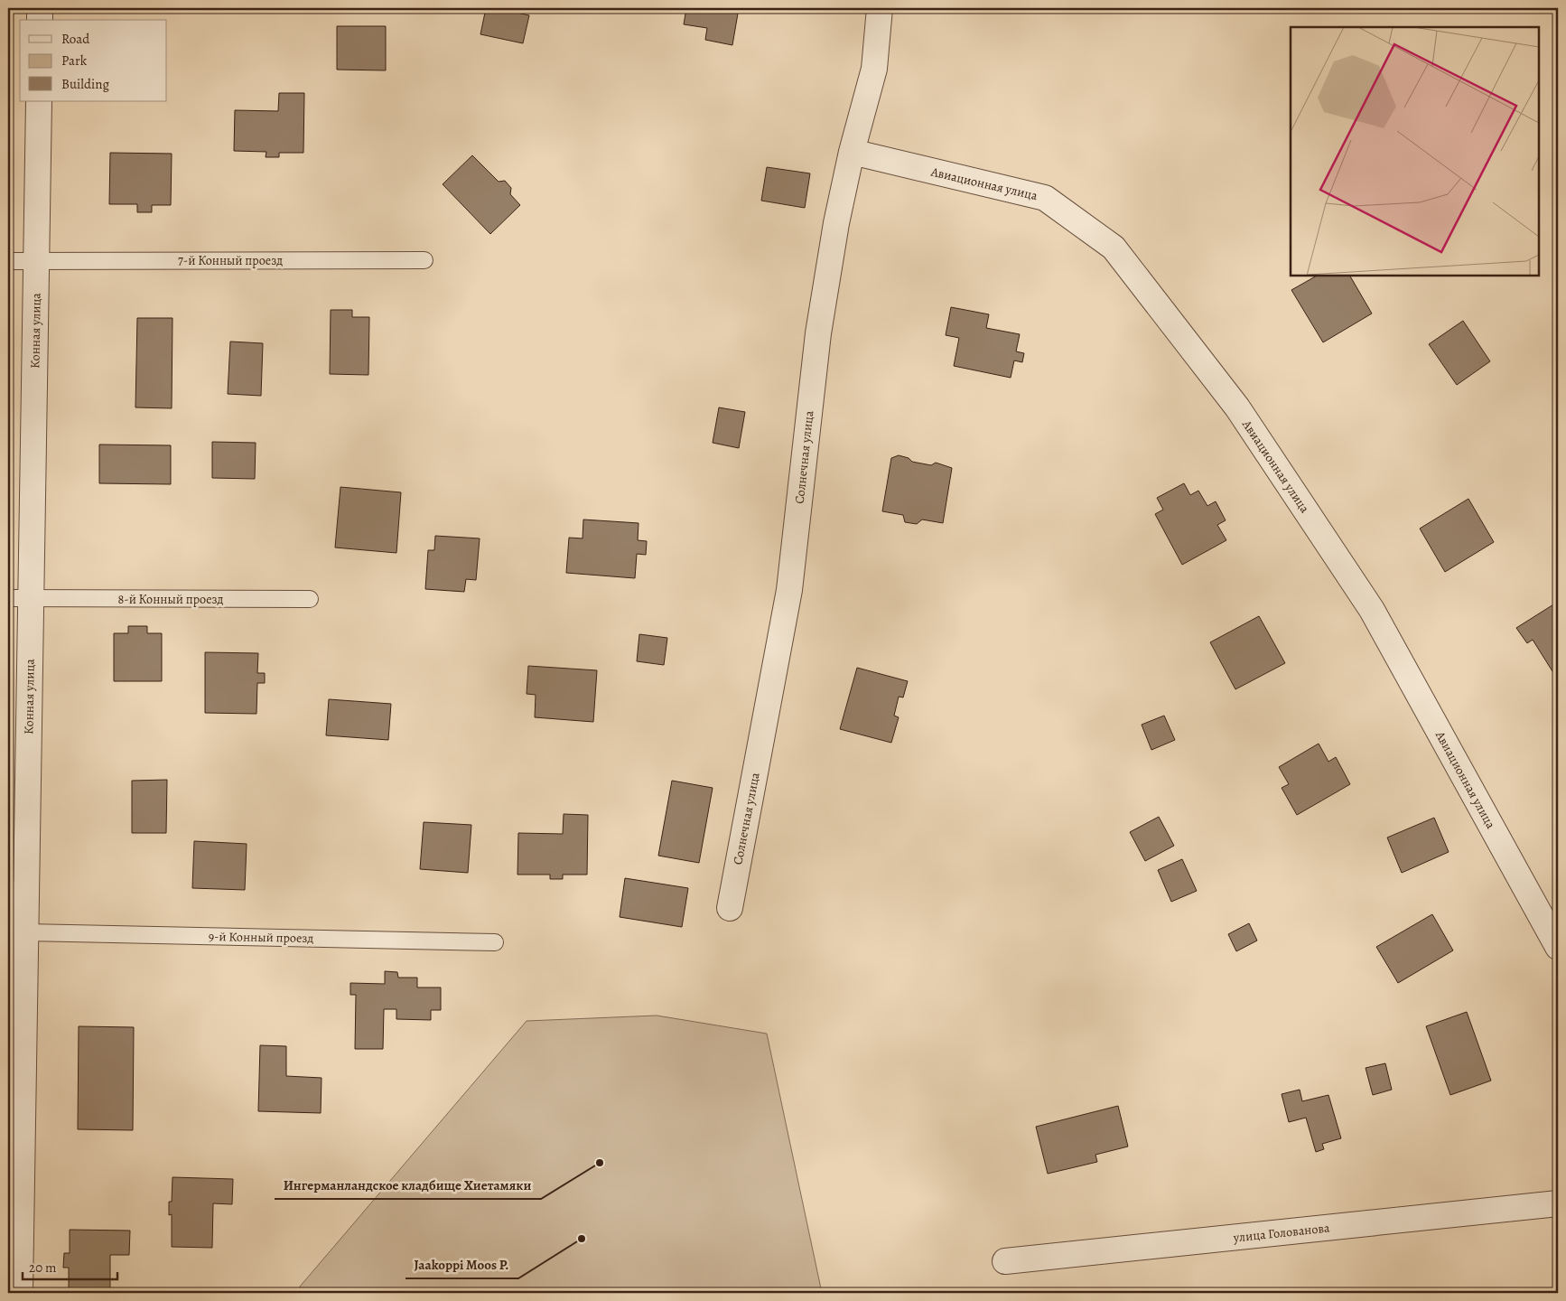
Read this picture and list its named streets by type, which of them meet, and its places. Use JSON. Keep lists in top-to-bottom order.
{
  "streets": {
    "street": [
      "Авиационная улица",
      "Конная улица",
      "Солнечная улица",
      "улица Голованова"
    ],
    "lane": ["7-й Конный проезд", "8-й Конный проезд", "9-й Конный проезд"]
  },
  "crossings": [
    ["Авиационная улица", "Солнечная улица"],
    ["7-й Конный проезд", "Конная улица"],
    ["Конная улица", "8-й Конный проезд"],
    ["Конная улица", "9-й Конный проезд"]
  ],
  "places": ["Ингерманландское кладбище Хиетамяки", "Jaakoppi Moos P."],
  "legend": ["Road", "Park", "Building"],
  "scale_bar": "20 m"
}
